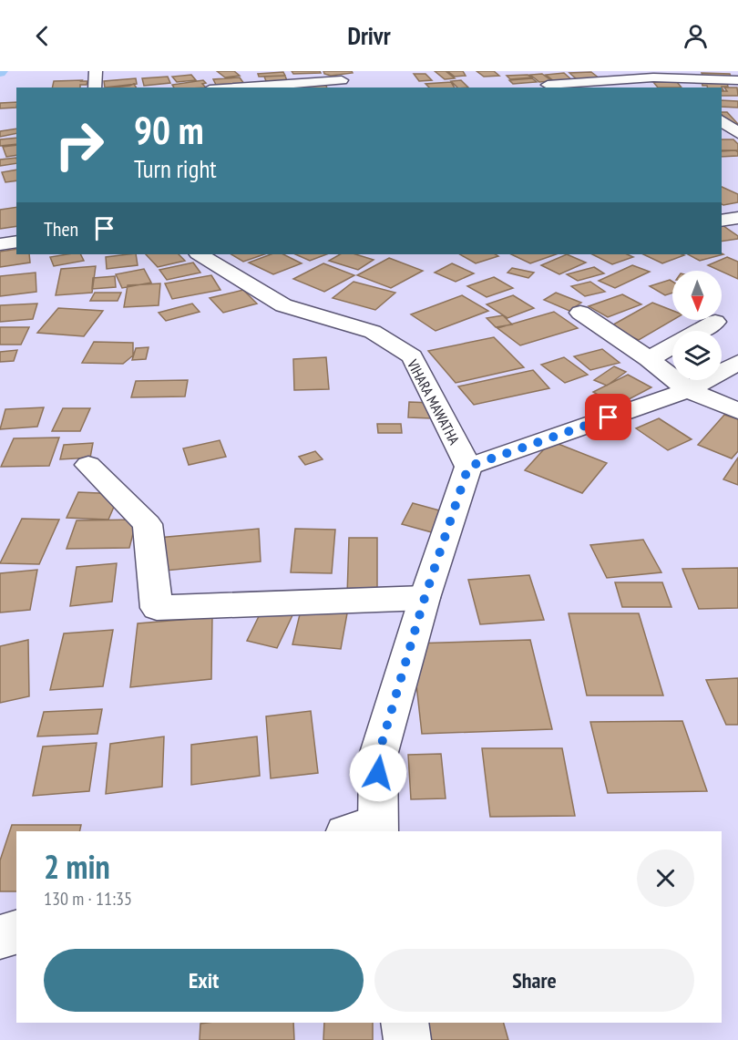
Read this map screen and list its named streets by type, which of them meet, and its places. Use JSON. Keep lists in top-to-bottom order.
{
  "streets": {
    "street": ["VIHARA MAWATHA"]
  },
  "north": "bottom",
  "page": {
    "header": "Drivr",
    "turn": ["90 m", "Turn right"],
    "then": "Then",
    "heading": ["2 min", "130 m · 11:35"],
    "buttons": ["Exit", "Share"]
  }
}
